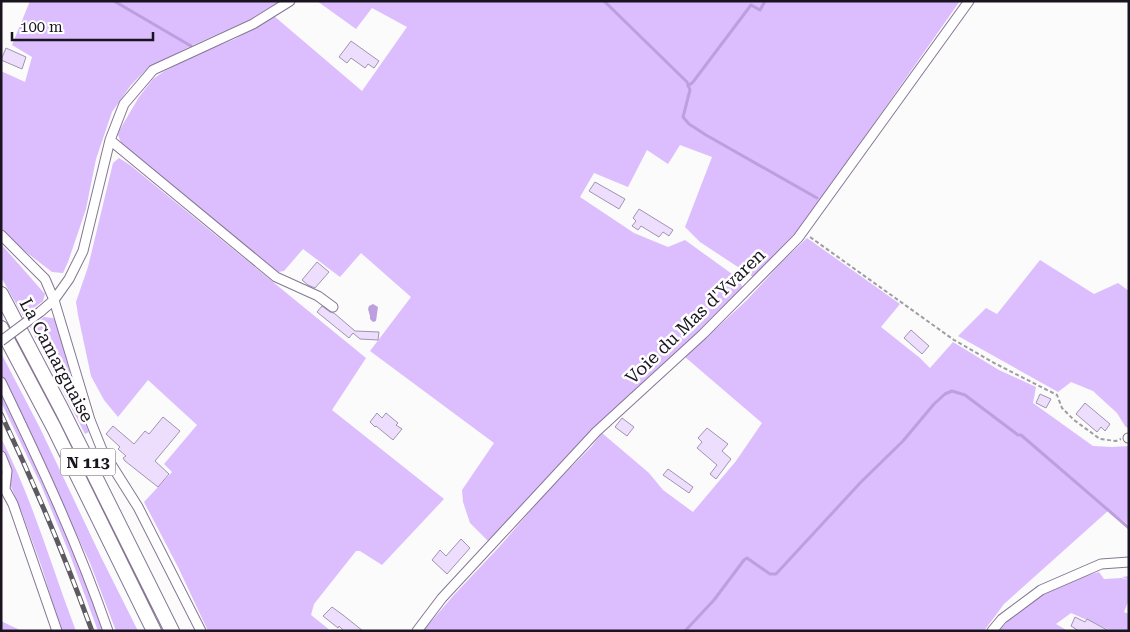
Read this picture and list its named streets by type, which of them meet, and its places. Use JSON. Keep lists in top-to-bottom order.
{
  "streets": {
    "highway": ["La Camarguaise", "N 113"],
    "street": ["Voie du Mas d'Yvaren"]
  },
  "scale_bar": "100 m"
}
